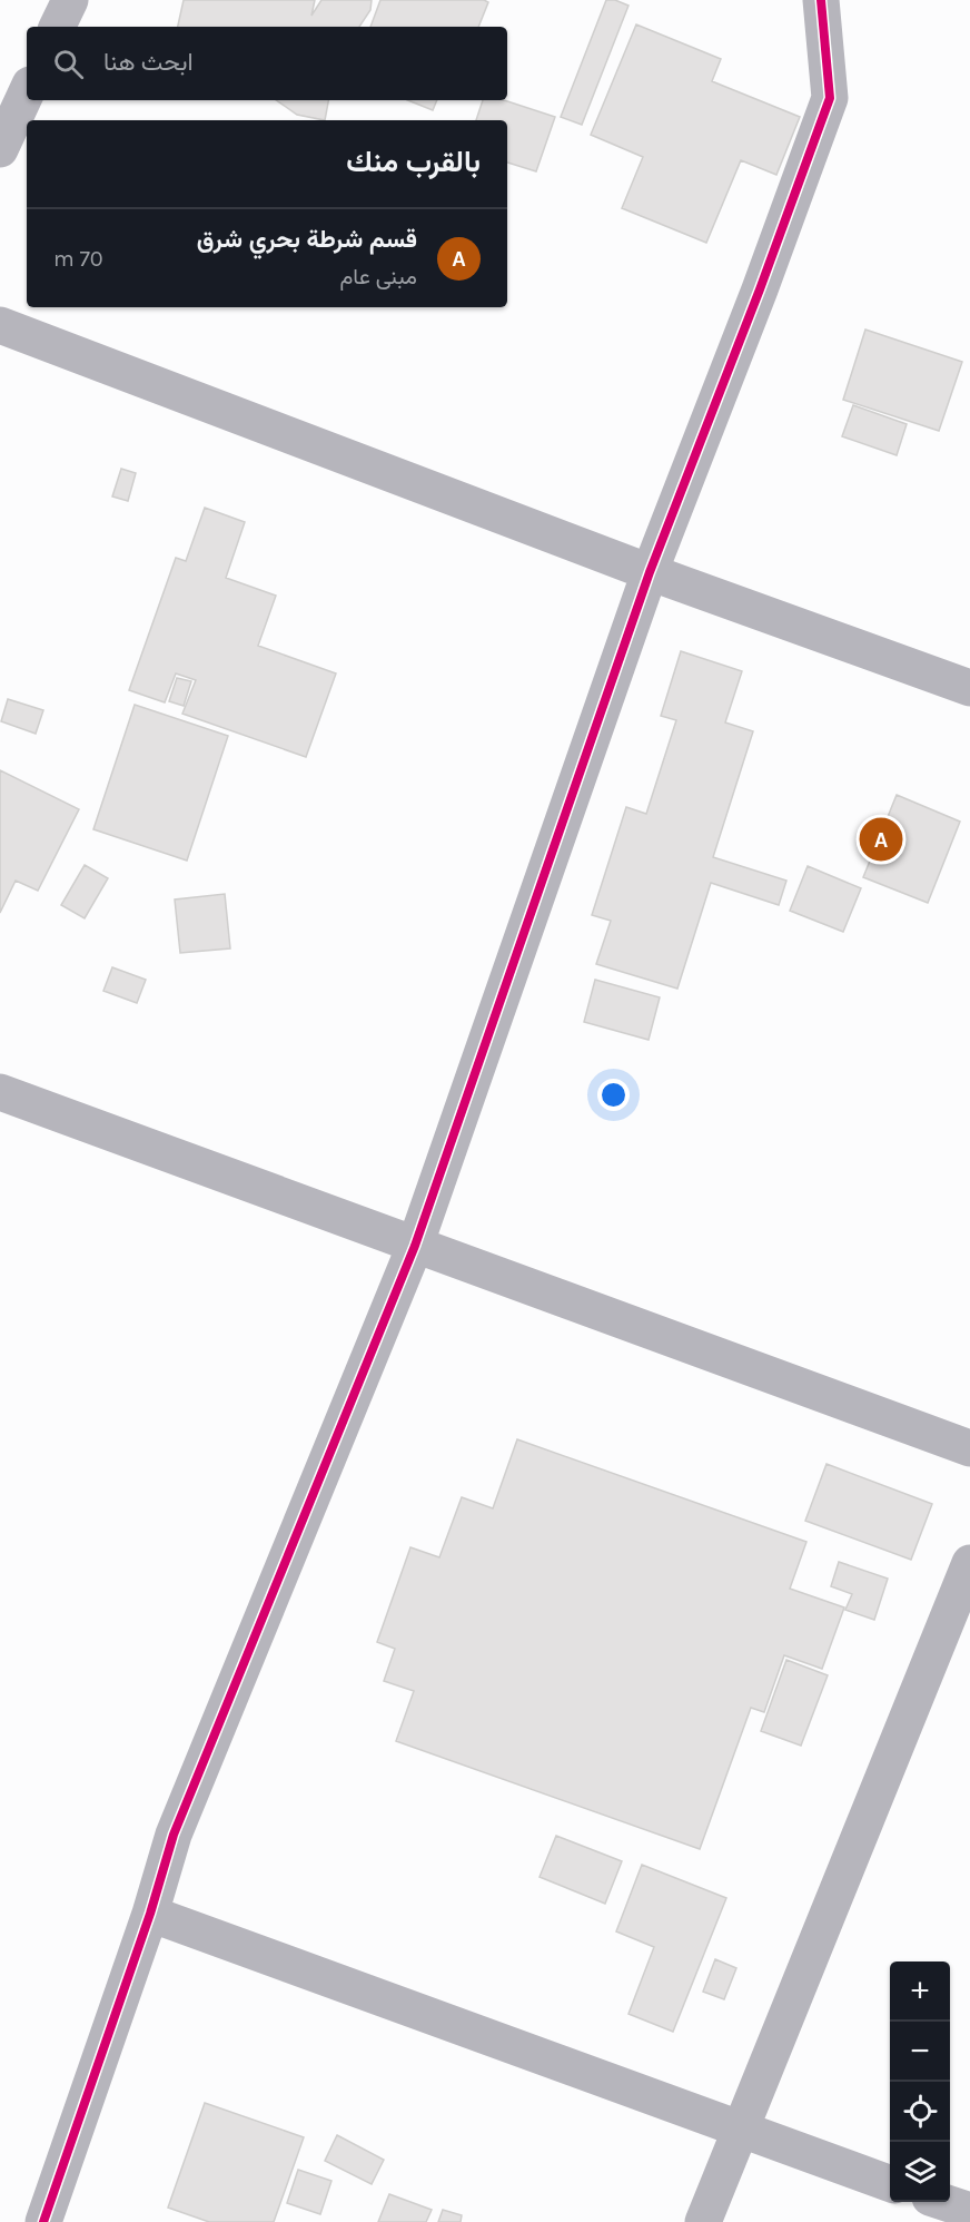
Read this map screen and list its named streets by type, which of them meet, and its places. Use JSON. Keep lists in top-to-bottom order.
{
  "page": {
    "search": "ابحث هنا",
    "heading": "بالقرب منك",
    "list": [
      {
        "mark": "A",
        "name": "قسم شرطة بحري شرق",
        "note": "مبنى عام",
        "value": "70 m"
      }
    ],
    "pins": "A",
    "map_buttons": ["+", "−"]
  }
}
